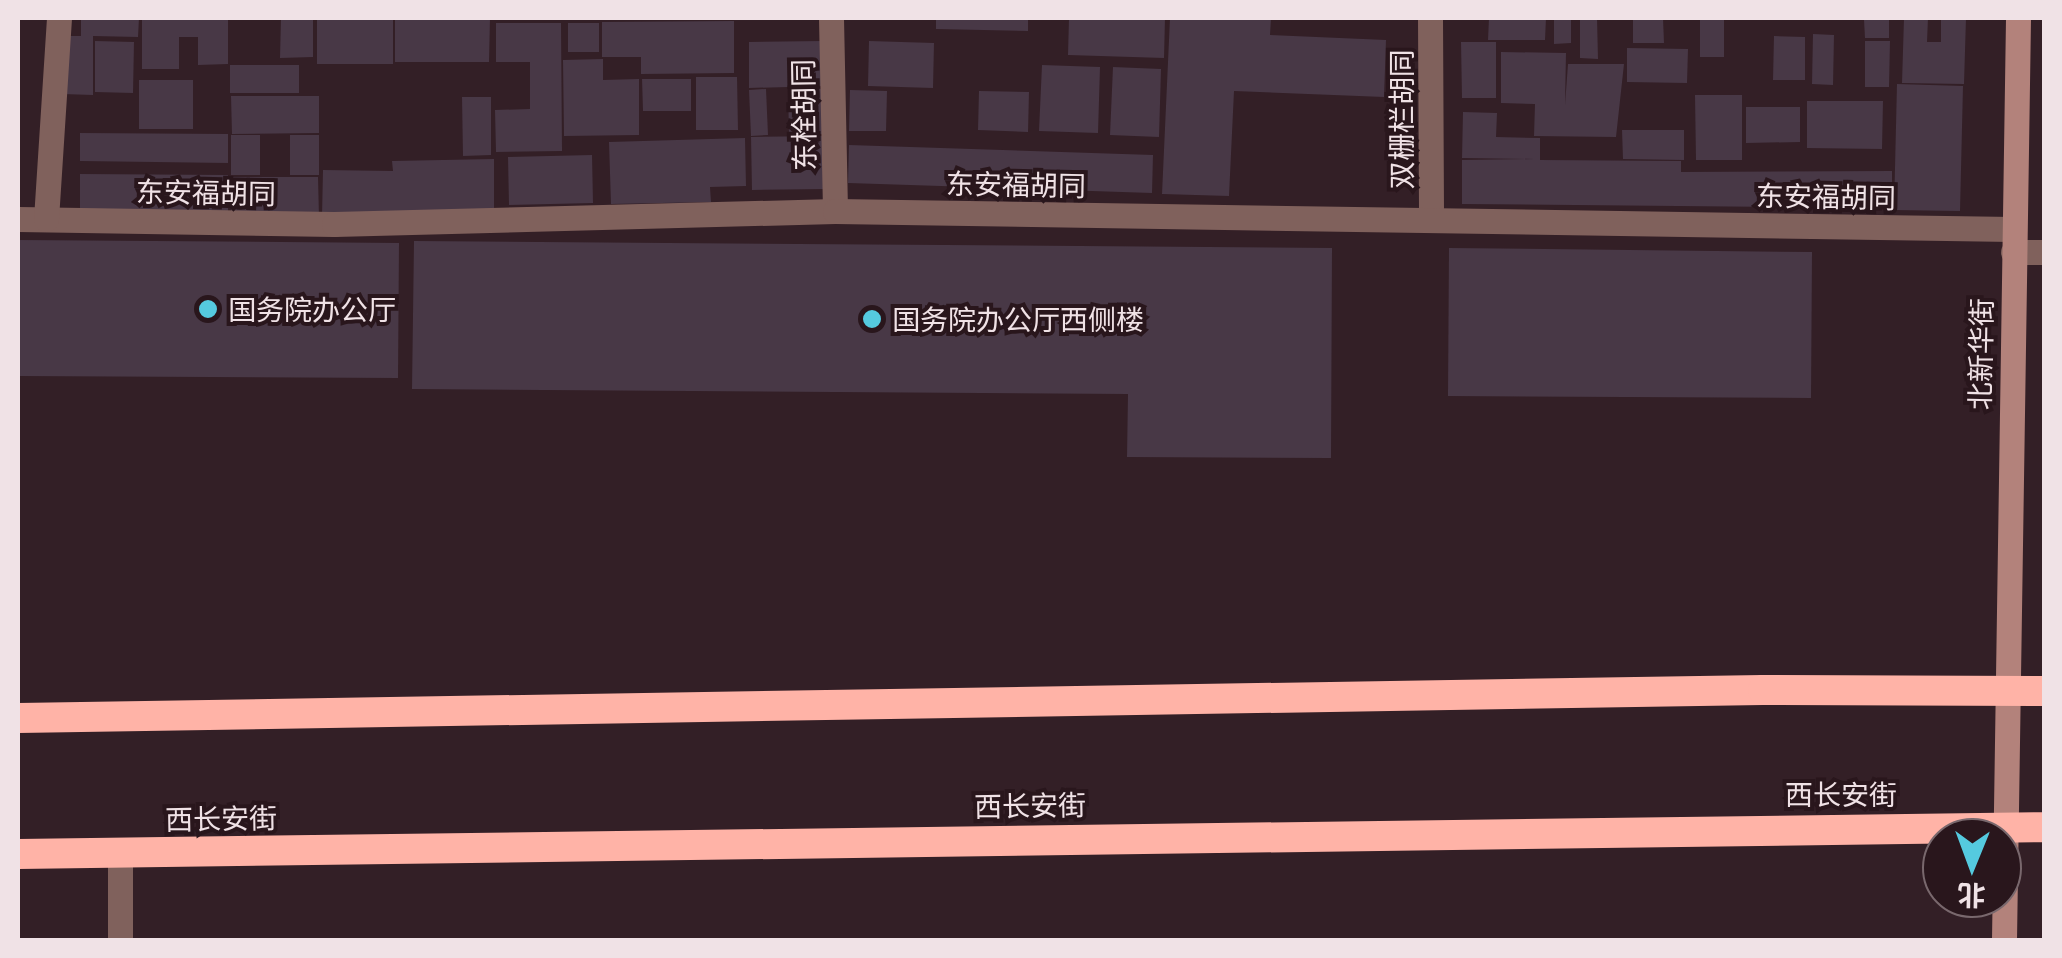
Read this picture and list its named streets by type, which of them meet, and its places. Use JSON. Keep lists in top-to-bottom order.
{
  "streets": {
    "highway": ["西长安街"],
    "street": ["北新华街"],
    "lane": ["东栓胡同", "双栅栏胡同", "东安福胡同"]
  },
  "crossings": [
    ["东栓胡同", "东安福胡同"],
    ["双栅栏胡同", "东安福胡同"],
    ["东安福胡同", "北新华街"]
  ],
  "places": ["国务院办公厅", "国务院办公厅西侧楼"],
  "north": "bottom"
}
